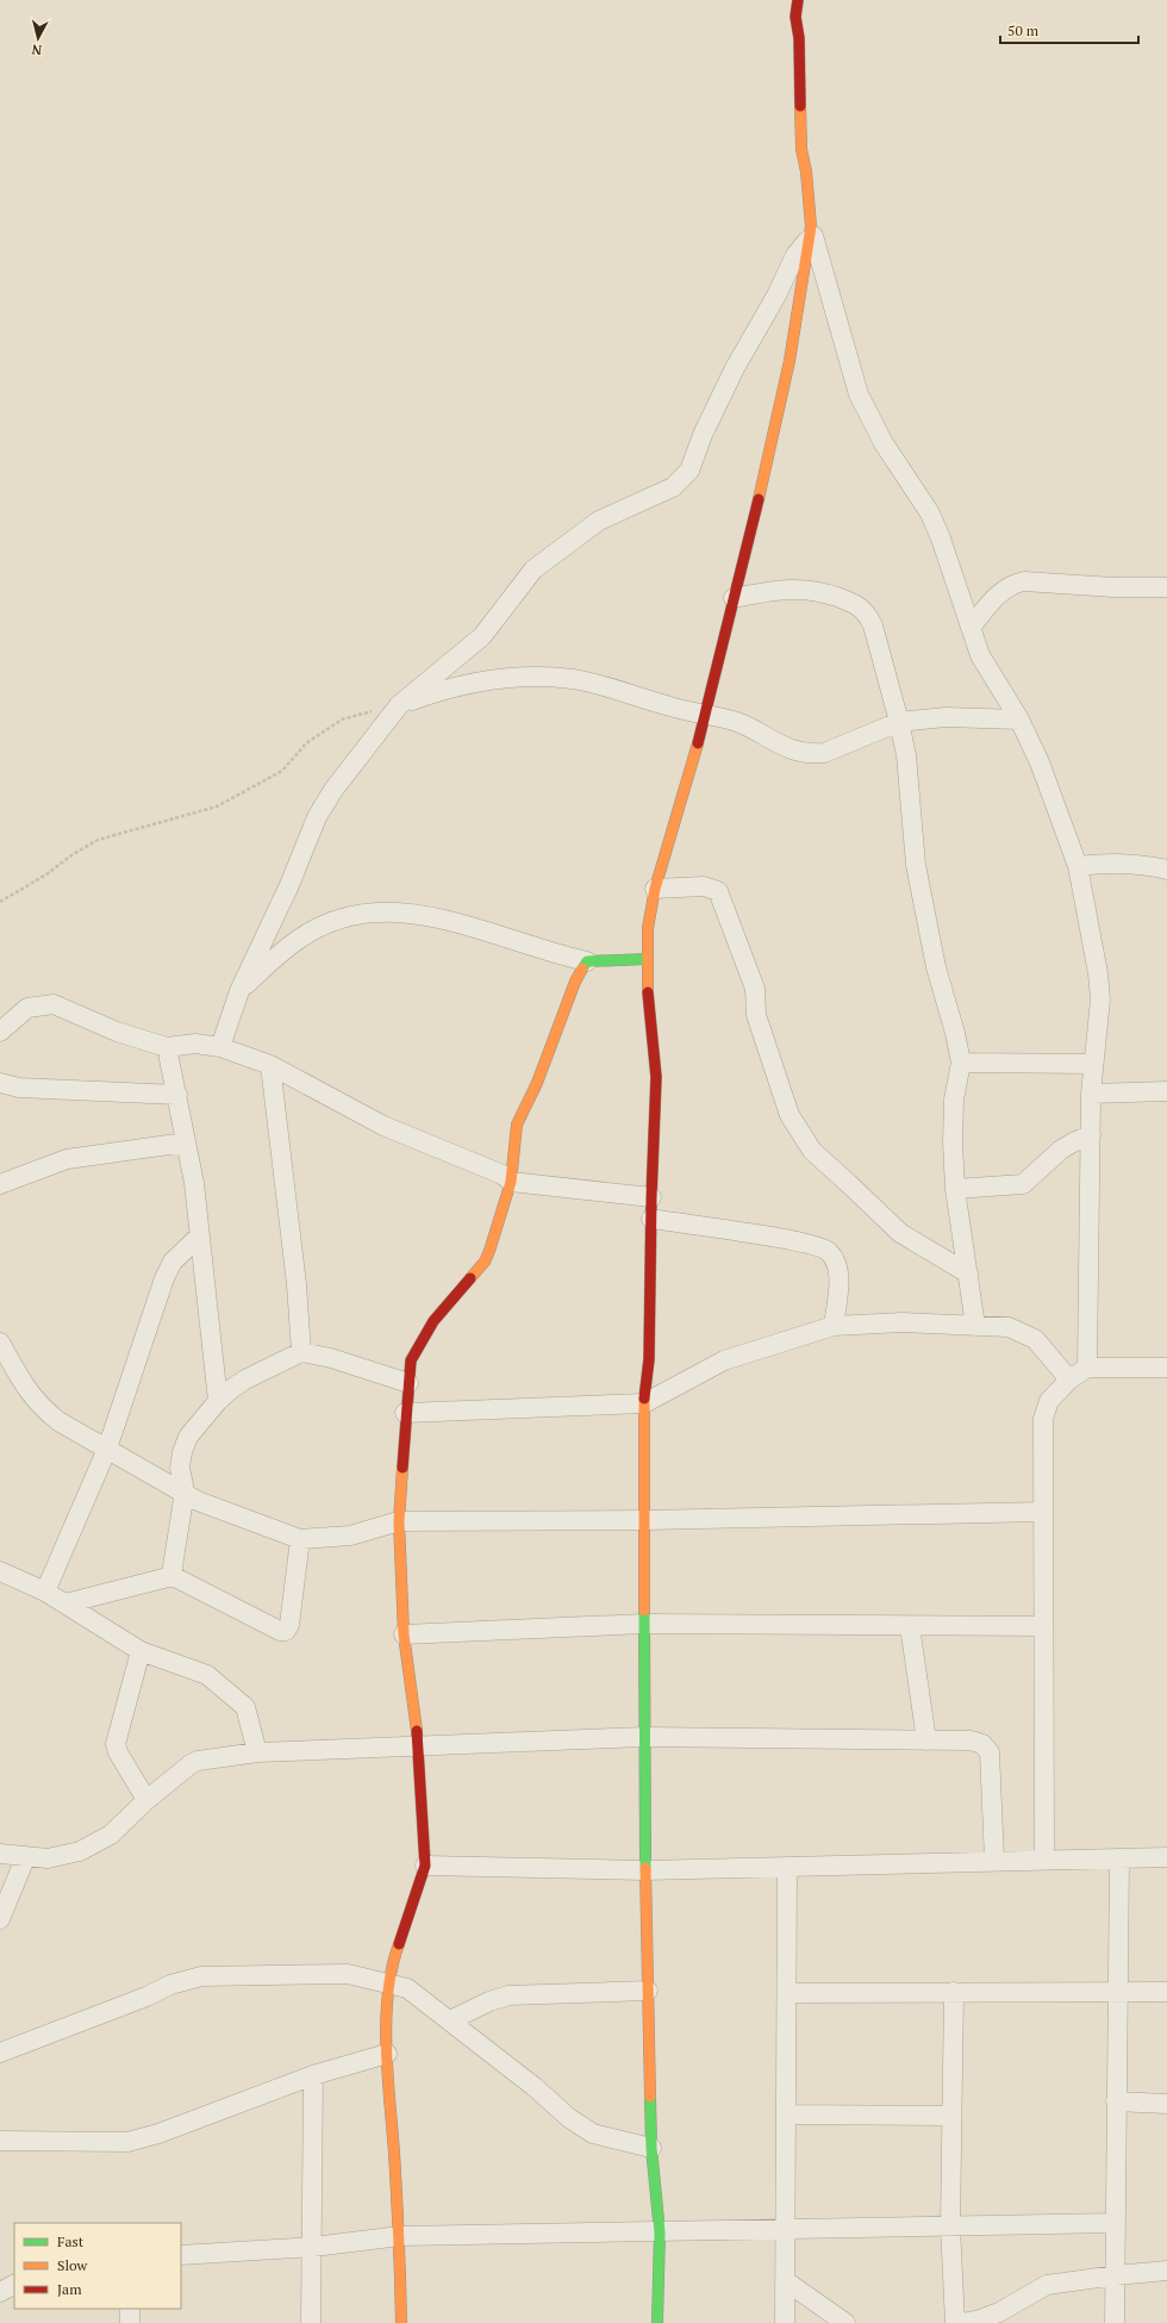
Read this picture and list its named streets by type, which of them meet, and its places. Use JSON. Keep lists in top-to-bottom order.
{
  "legend": ["Fast", "Slow", "Jam"],
  "scale_bar": "50 m",
  "north": "bottom"
}
